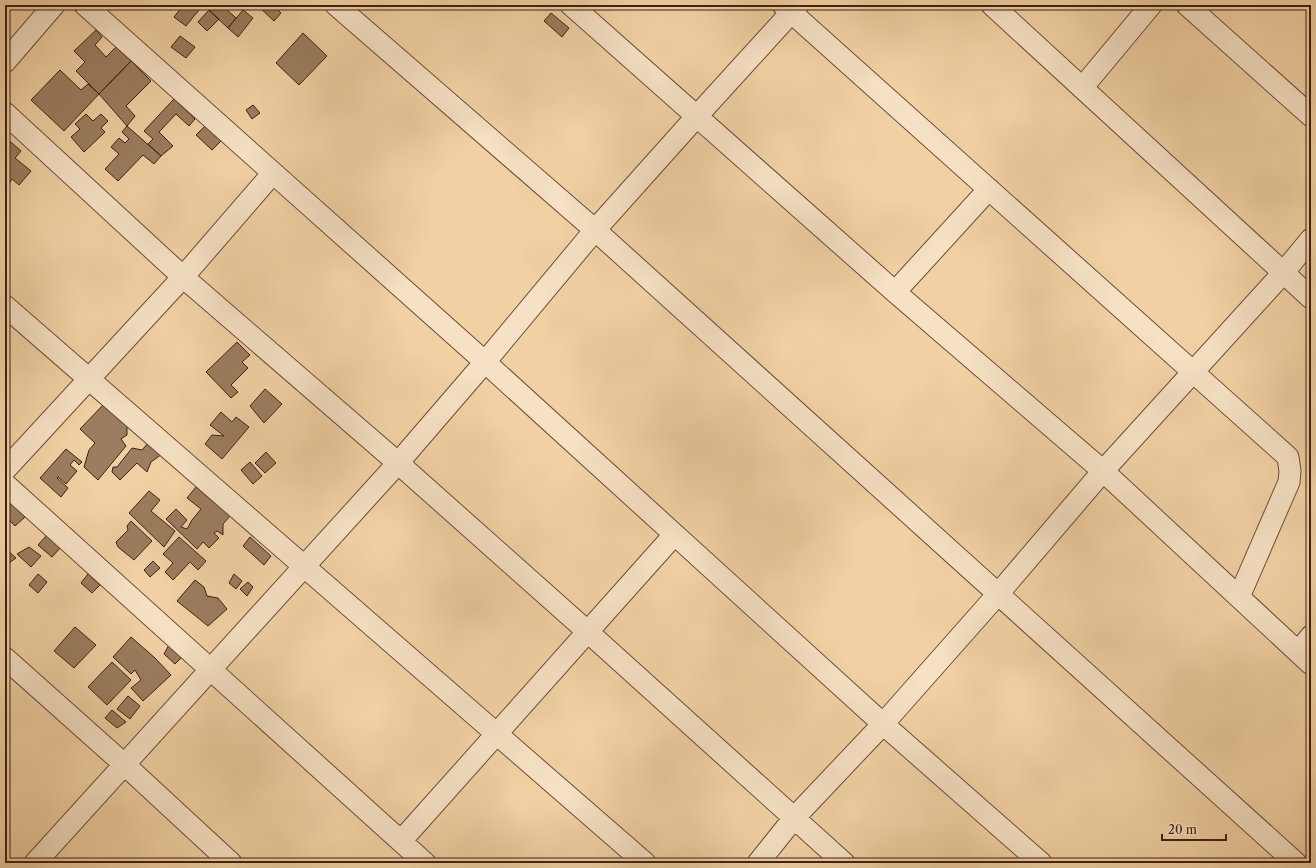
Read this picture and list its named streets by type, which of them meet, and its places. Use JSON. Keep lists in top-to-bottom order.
{
  "scale_bar": "20 m"
}
